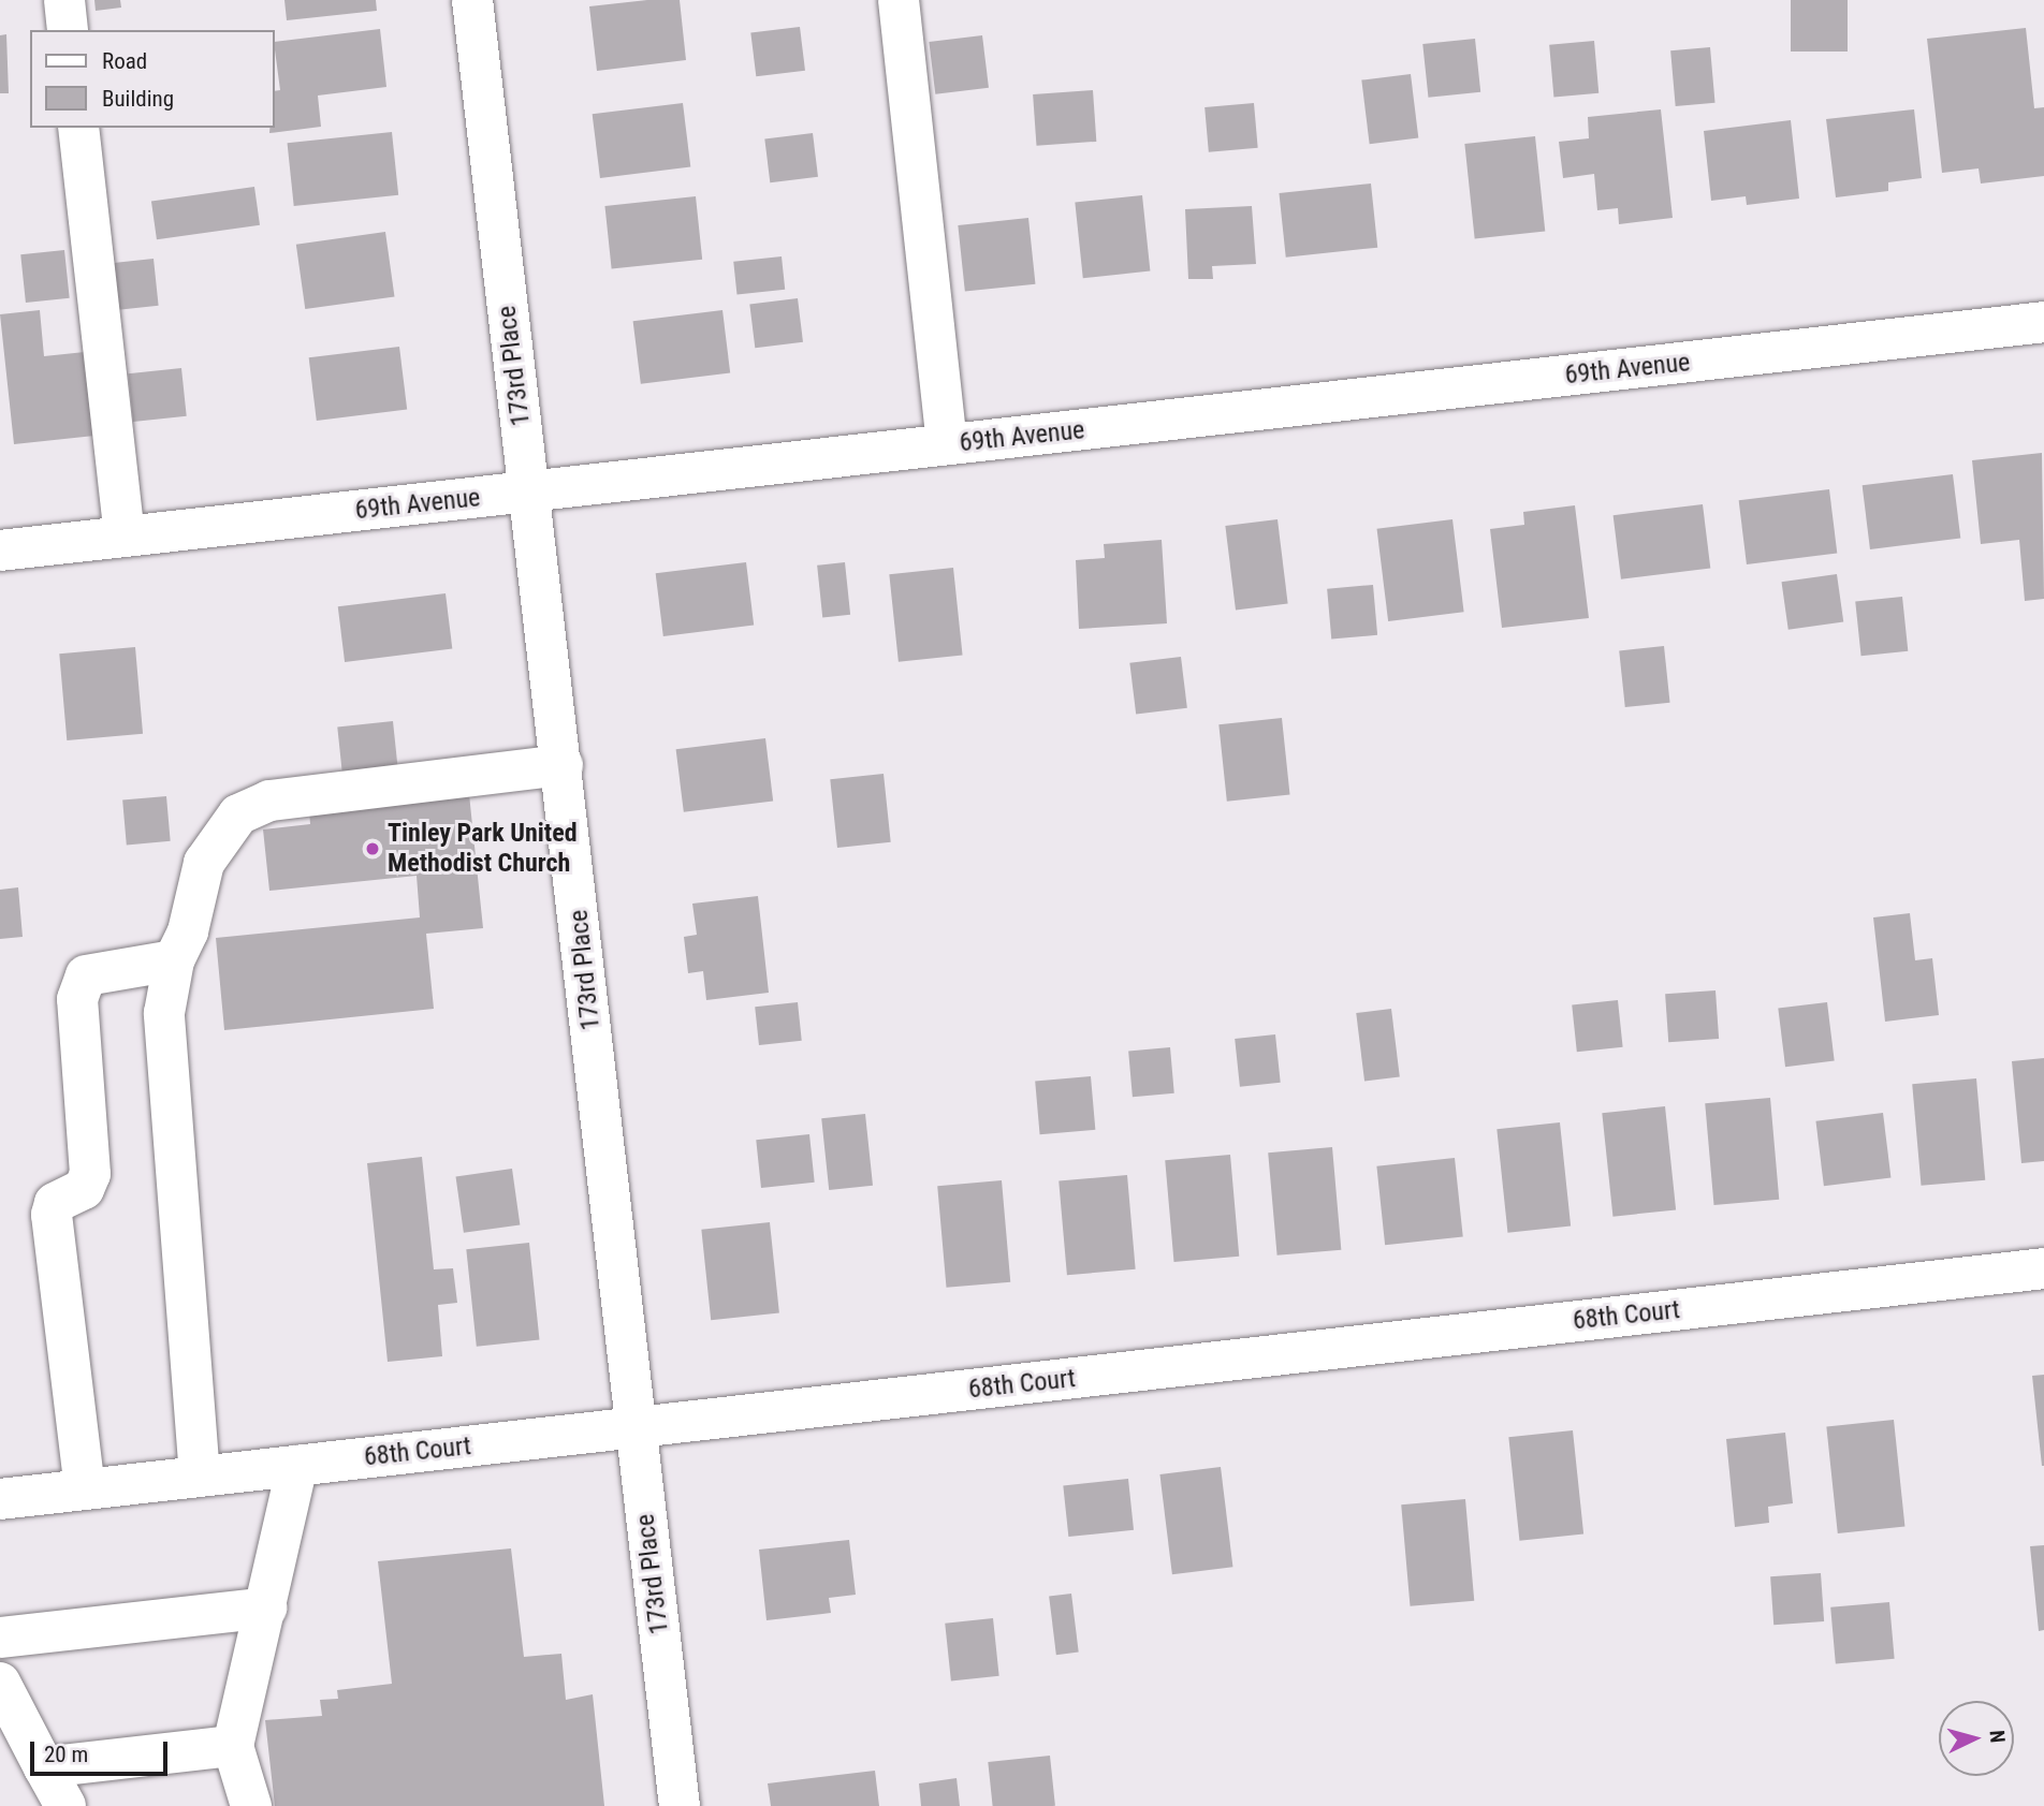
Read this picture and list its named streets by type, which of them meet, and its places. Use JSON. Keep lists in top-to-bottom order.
{
  "streets": {
    "street": ["173rd Place", "69th Avenue", "68th Court"]
  },
  "crossings": [
    ["173rd Place", "69th Avenue"],
    ["173rd Place", "68th Court"]
  ],
  "places": ["Tinley Park United Methodist Church"],
  "legend": ["Road", "Building"],
  "scale_bar": "20 m",
  "north": "right"
}
